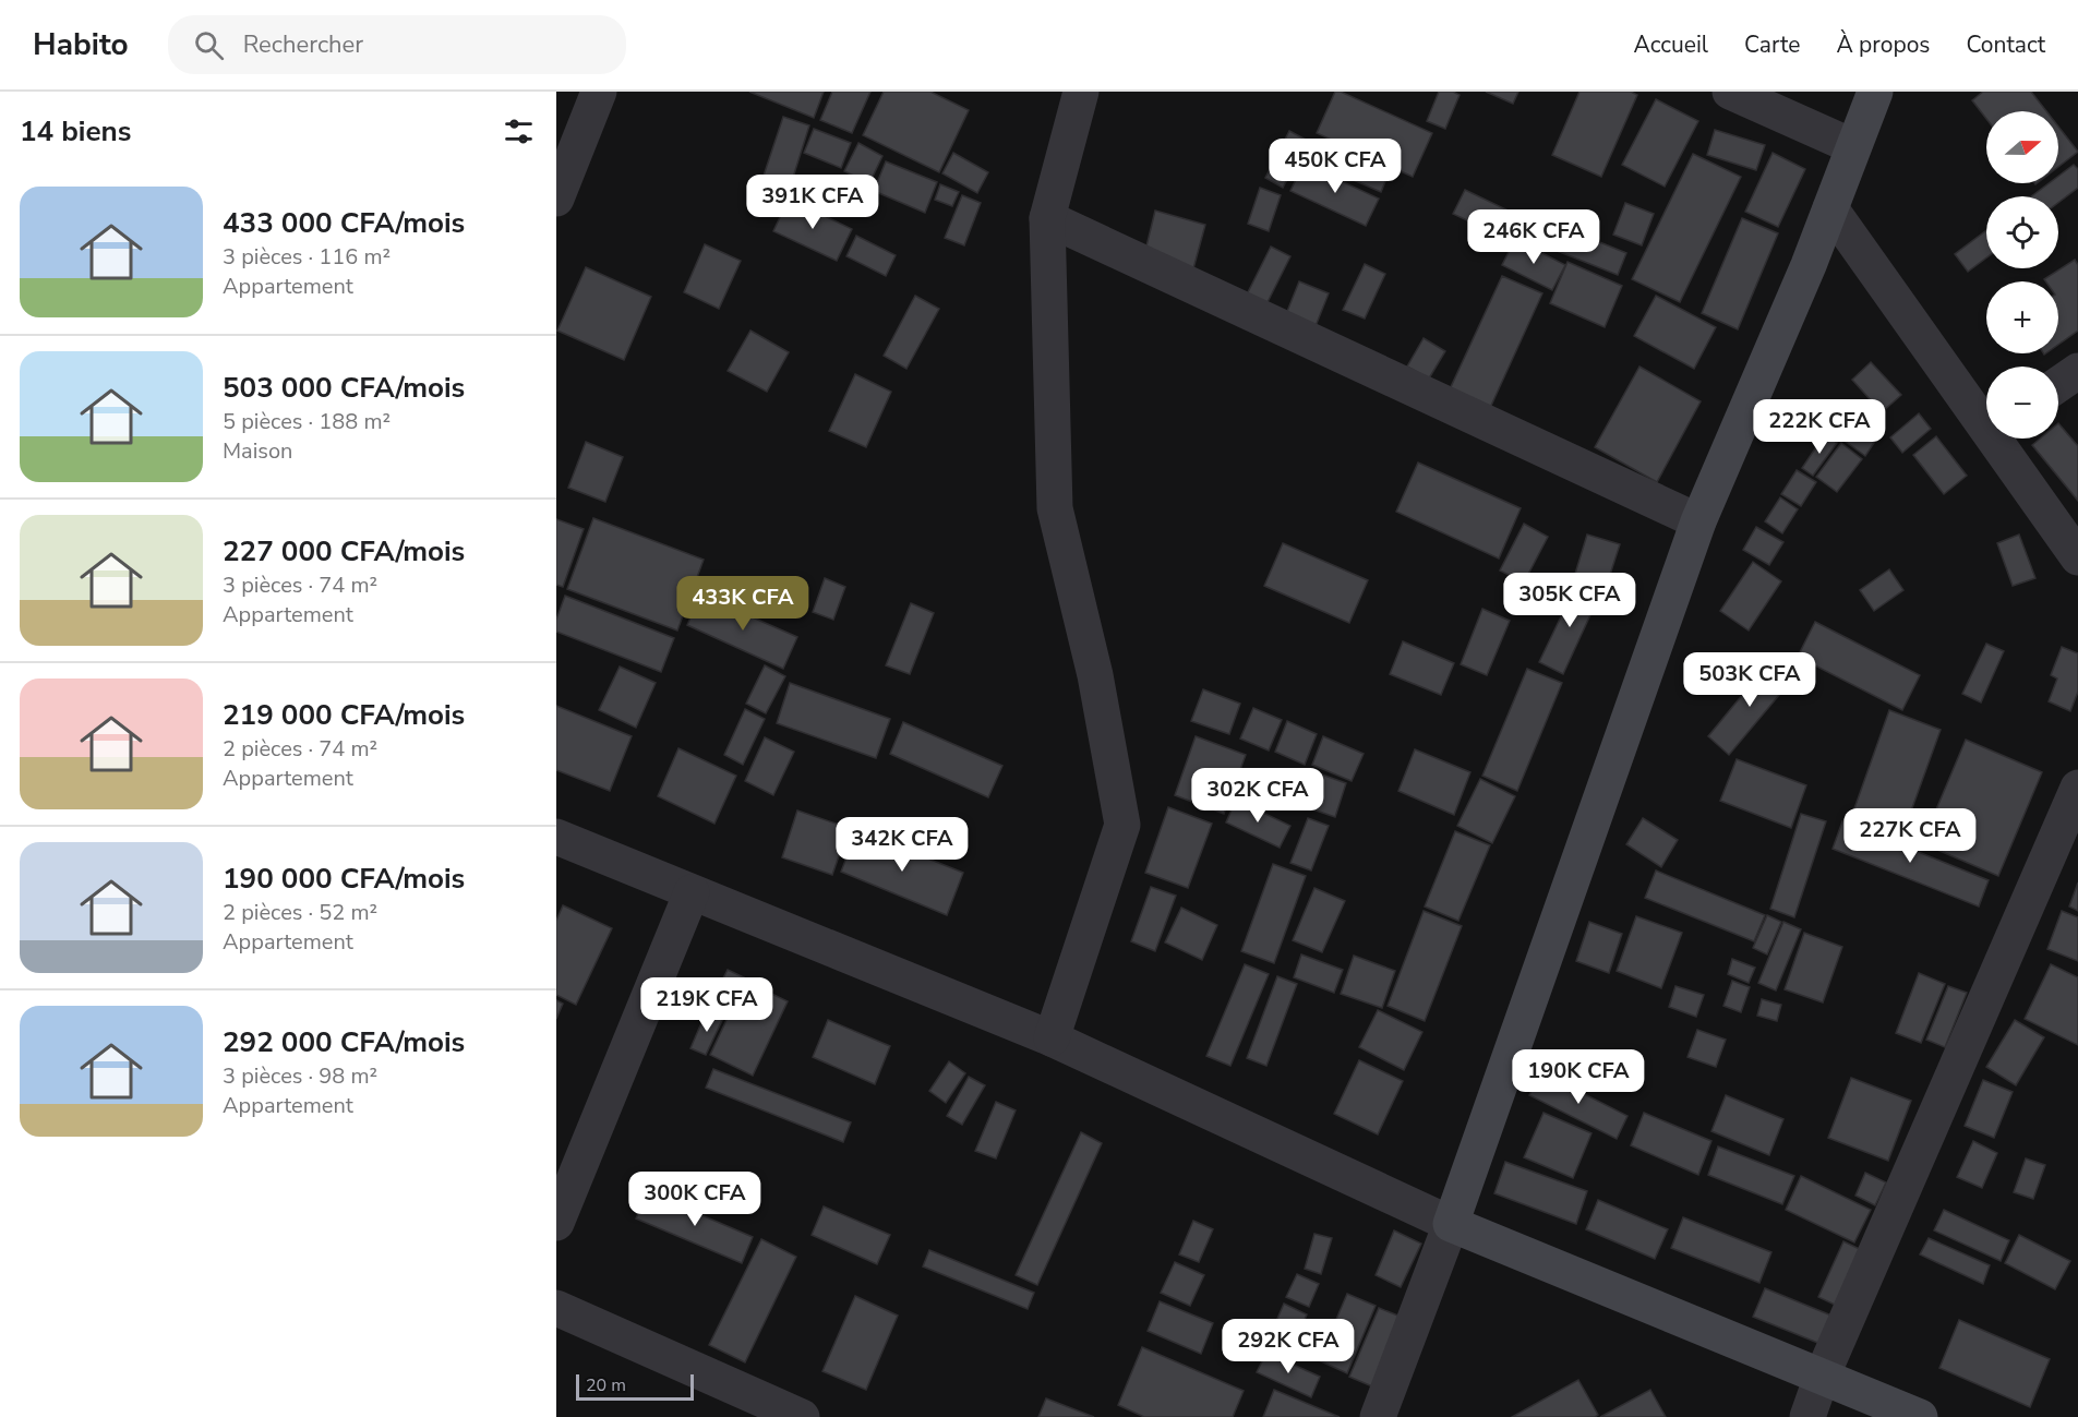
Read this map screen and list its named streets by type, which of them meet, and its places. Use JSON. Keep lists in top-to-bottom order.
{
  "scale_bar": "20 m",
  "north": "right",
  "page": {
    "header": "Habito",
    "search": "Rechercher",
    "nav": [
      "Accueil",
      "Carte",
      "À propos",
      "Contact"
    ],
    "heading": "14 biens",
    "map_buttons": ["+", "−"],
    "price": [
      "450K CFA",
      "391K CFA",
      "246K CFA",
      "222K CFA",
      "305K CFA",
      "433K CFA",
      "503K CFA",
      "302K CFA",
      "227K CFA",
      "342K CFA",
      "219K CFA",
      "190K CFA",
      "300K CFA",
      "292K CFA"
    ],
    "list": [
      {
        "name": "433 000 CFA/mois",
        "note": "3 pièces · 116 m² · Appartement"
      },
      {
        "name": "503 000 CFA/mois",
        "note": "5 pièces · 188 m² · Maison"
      },
      {
        "name": "227 000 CFA/mois",
        "note": "3 pièces · 74 m² · Appartement"
      },
      {
        "name": "219 000 CFA/mois",
        "note": "2 pièces · 74 m² · Appartement"
      },
      {
        "name": "190 000 CFA/mois",
        "note": "2 pièces · 52 m² · Appartement"
      },
      {
        "name": "292 000 CFA/mois",
        "note": "3 pièces · 98 m² · Appartement"
      }
    ],
    "scale": "20 m"
  }
}
